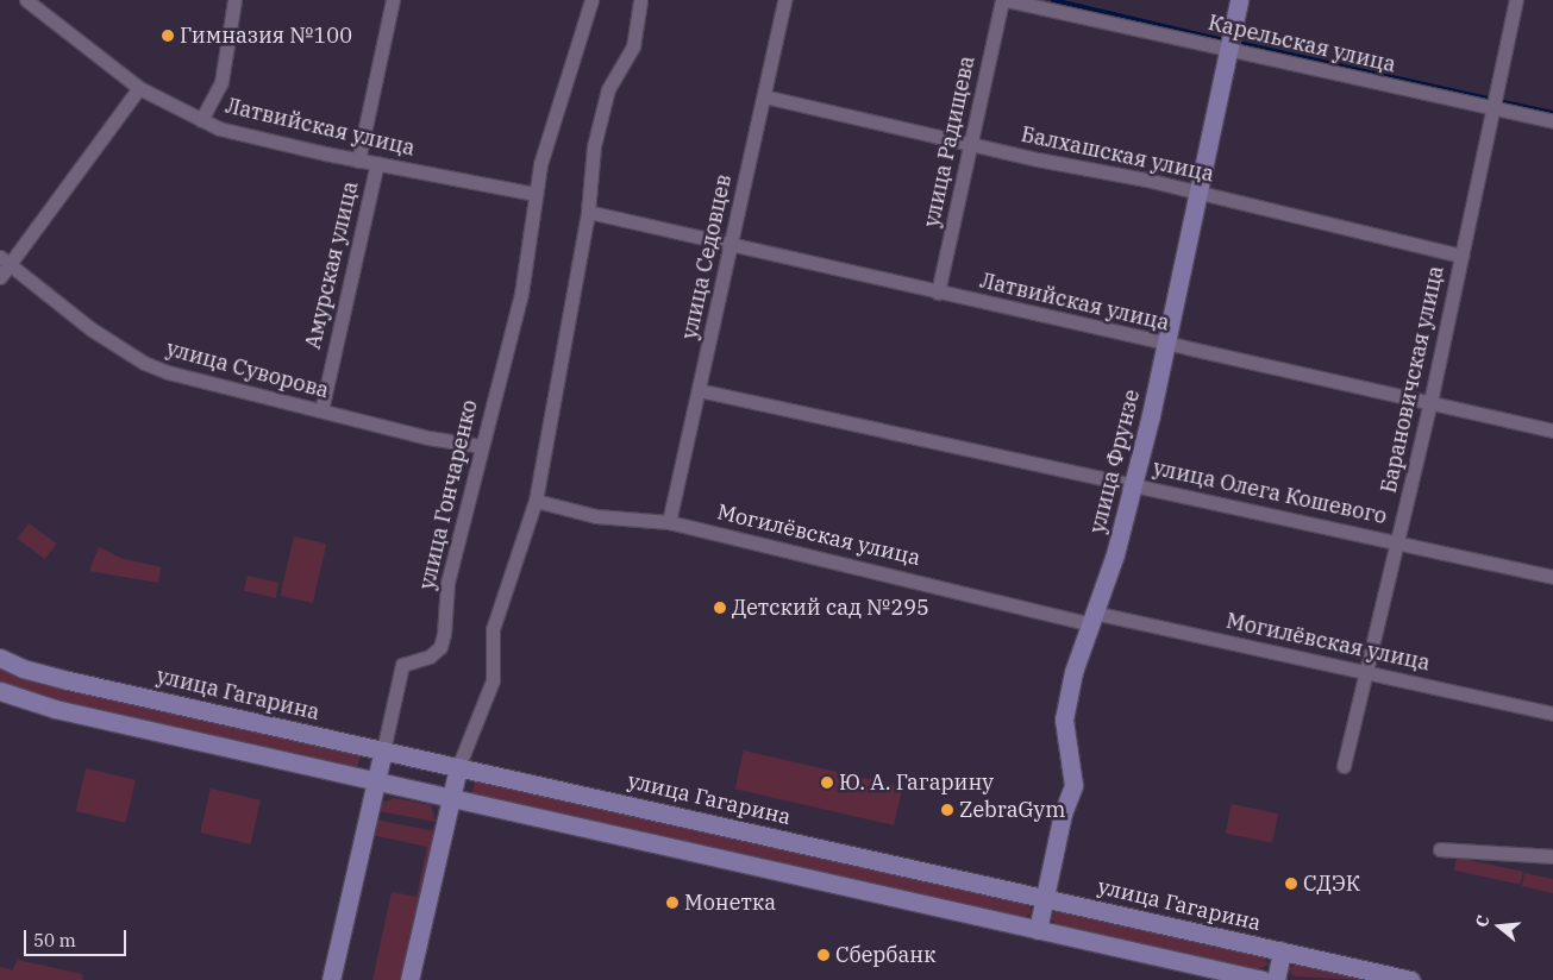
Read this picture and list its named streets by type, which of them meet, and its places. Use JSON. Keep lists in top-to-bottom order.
{
  "streets": {
    "main road": ["улица Фрунзе", "улица Гончаренко", "улица Гагарина"],
    "street": [
      "Карельская улица",
      "Латвийская улица",
      "улица Радищева",
      "Балхашская улица",
      "улица Седовцев",
      "Амурская улица",
      "улица Суворова",
      "Барановичская улица",
      "улица Олега Кошевого",
      "Могилёвская улица"
    ]
  },
  "crossings": [
    ["Карельская улица", "Барановичская улица"],
    ["Карельская улица", "улица Фрунзе"],
    ["Латвийская улица", "улица Радищева"],
    ["Латвийская улица", "улица Седовцев"],
    ["Латвийская улица", "Амурская улица"],
    ["Латвийская улица", "Барановичская улица"],
    ["Латвийская улица", "улица Фрунзе"],
    ["Латвийская улица", "улица Гончаренко"],
    ["улица Радищева", "Балхашская улица"],
    ["Балхашская улица", "улица Седовцев"],
    ["Балхашская улица", "Барановичская улица"],
    ["Балхашская улица", "улица Фрунзе"],
    ["улица Седовцев", "улица Олега Кошевого"],
    ["улица Седовцев", "Могилёвская улица"],
    ["Амурская улица", "улица Суворова"],
    ["улица Суворова", "улица Гончаренко"],
    ["Барановичская улица", "улица Олега Кошевого"],
    ["Барановичская улица", "Могилёвская улица"],
    ["улица Фрунзе", "улица Олега Кошевого"],
    ["улица Фрунзе", "Могилёвская улица"],
    ["улица Фрунзе", "улица Гагарина"],
    ["улица Гончаренко", "улица Гагарина"]
  ],
  "places": [
    "Гимназия №100",
    "Детский сад №295",
    "Ю. А. Гагарину",
    "ZebraGym",
    "СДЭК",
    "Монетка",
    "Сбербанк"
  ],
  "scale_bar": "50 m",
  "north": "left"
}
